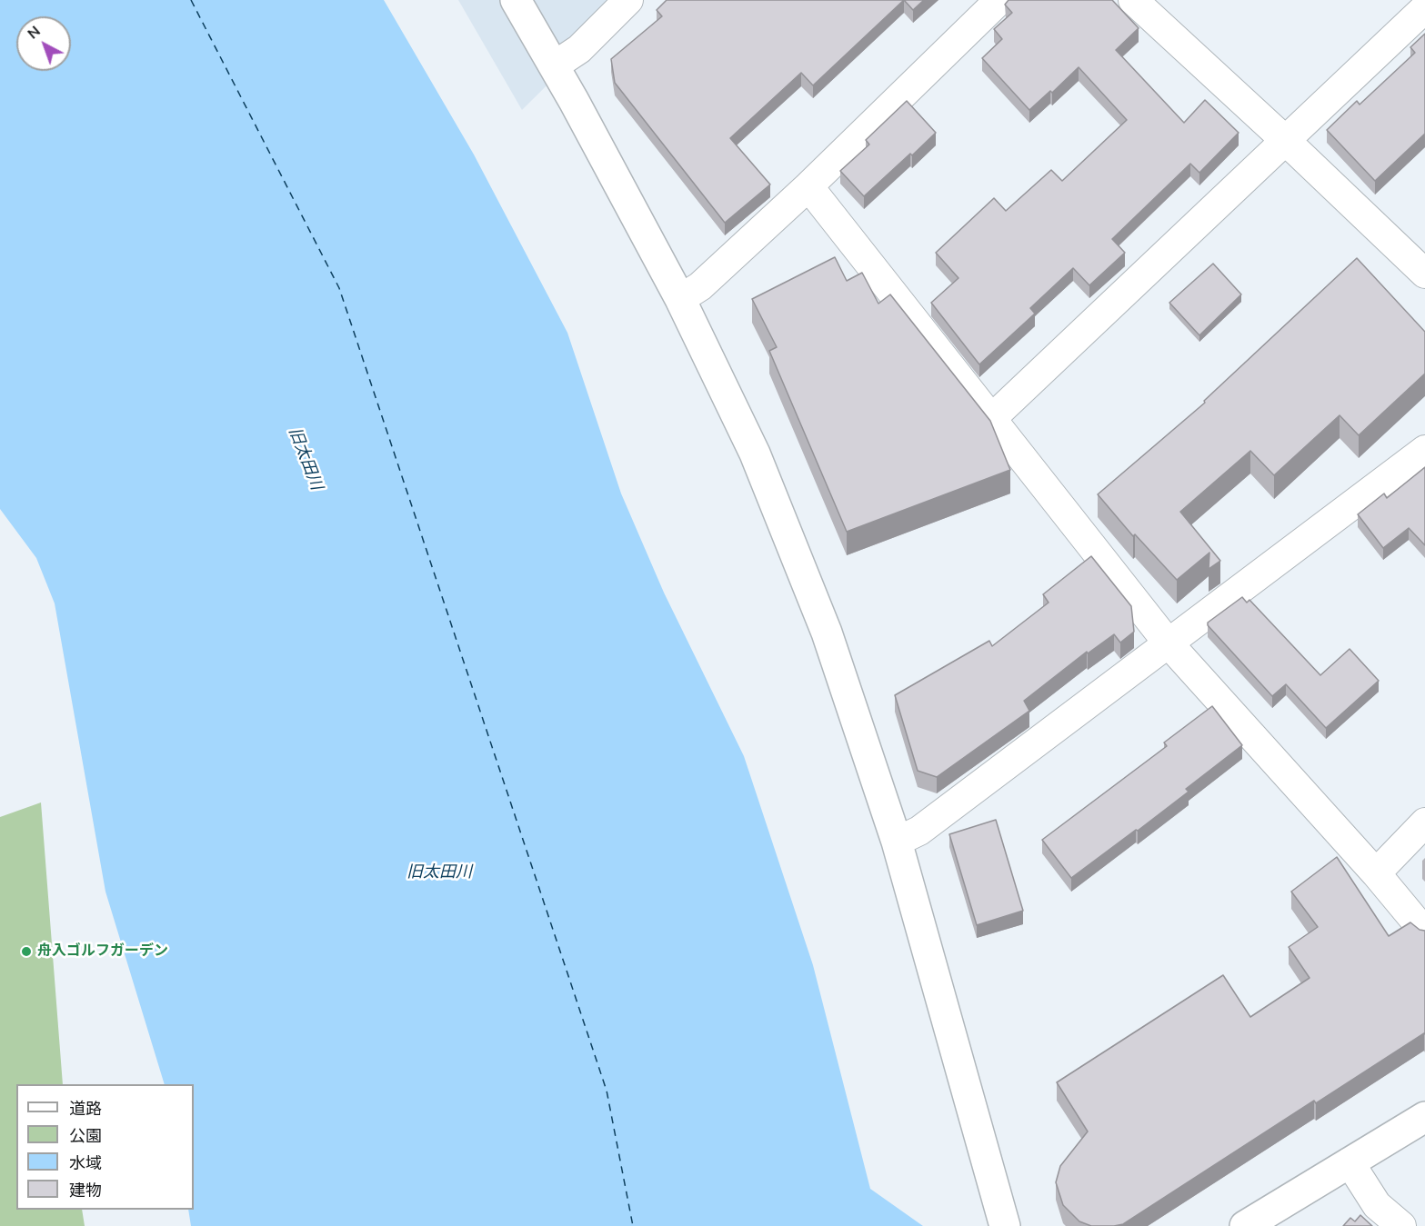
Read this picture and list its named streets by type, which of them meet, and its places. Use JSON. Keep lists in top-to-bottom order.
{
  "water": ["旧太田川"],
  "places": ["舟入ゴルフガーデン"],
  "legend": [
    "道路",
    "公園",
    "水域",
    "建物"
  ],
  "north": "top left"
}
